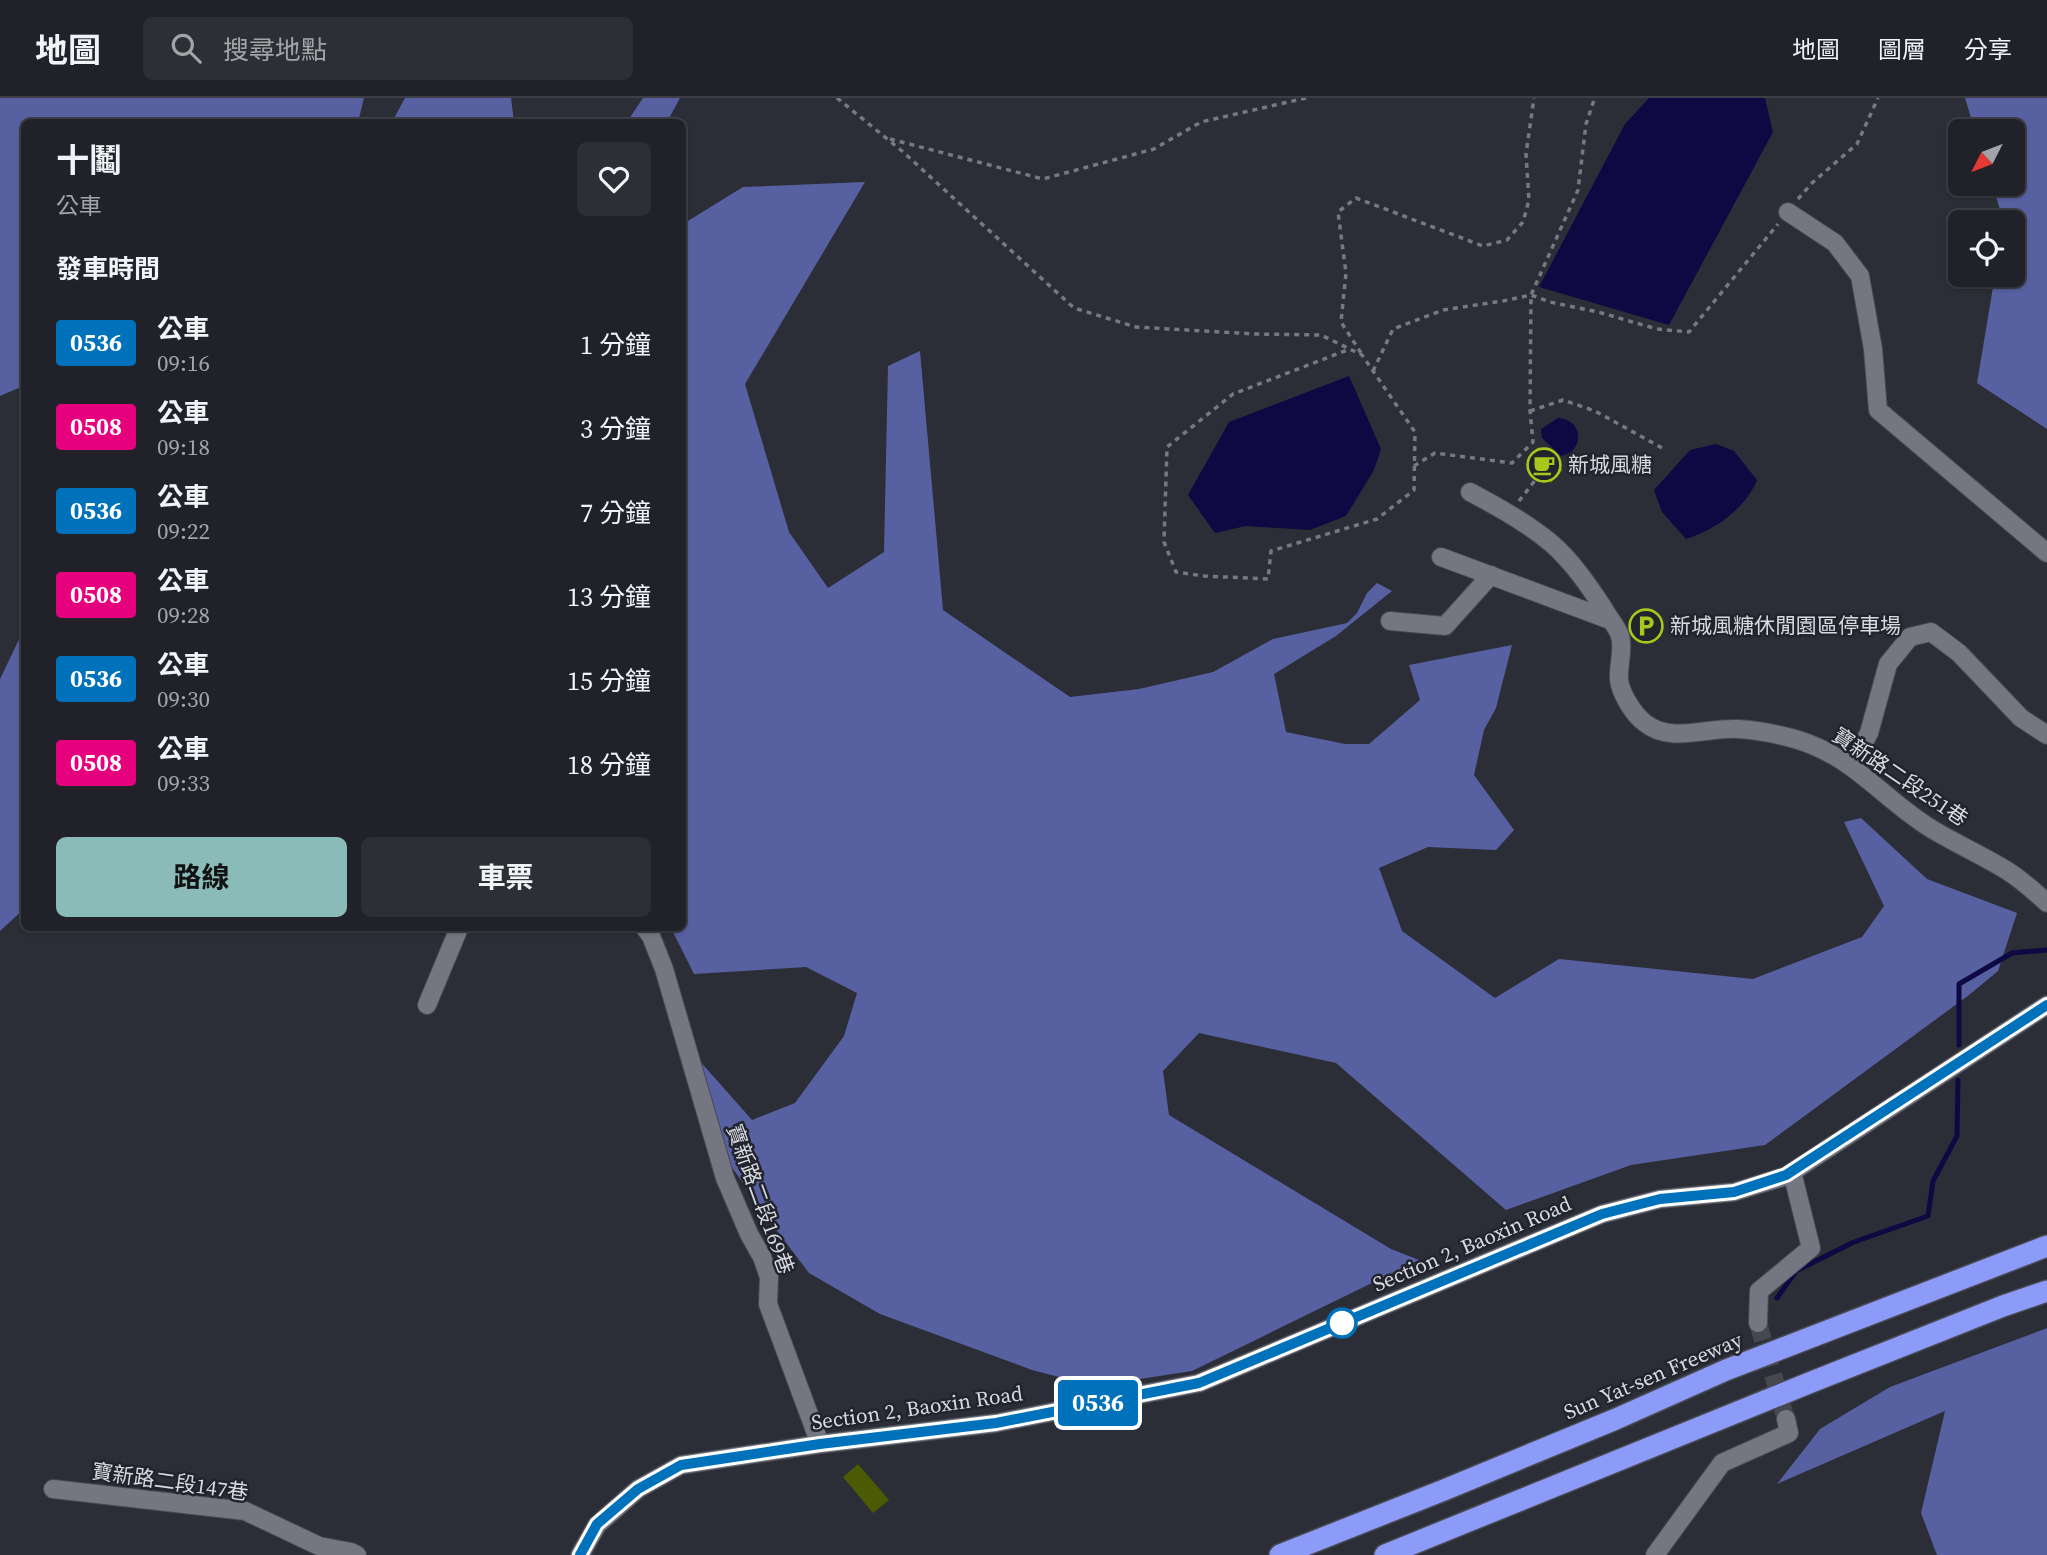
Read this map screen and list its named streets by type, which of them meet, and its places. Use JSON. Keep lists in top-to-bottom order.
{
  "streets": {
    "highway": ["Sun Yat-sen Freeway"],
    "street": [
      "寶新路二段251巷",
      "寶新路二段169巷",
      "Section 2, Baoxin Road",
      "寶新路二段147巷"
    ]
  },
  "crossings": [
    ["寶新路二段169巷", "Section 2, Baoxin Road"]
  ],
  "places": {
    "cafe": ["新城風糖"],
    "parking": ["新城風糖休閒園區停車場"]
  },
  "lines": ["bus line 0536"],
  "north": "bottom left",
  "page": {
    "header": "地圖",
    "search": "搜尋地點",
    "nav": ["地圖", "圖層", "分享"],
    "on_map": "0536",
    "heading": [
      ["十鬮", "公車"],
      "發車時間"
    ],
    "list": [
      {
        "mark": "0536",
        "name": "公車",
        "note": "09:16",
        "value": "1 分鐘"
      },
      {
        "mark": "0508",
        "name": "公車",
        "note": "09:18",
        "value": "3 分鐘"
      },
      {
        "mark": "0536",
        "name": "公車",
        "note": "09:22",
        "value": "7 分鐘"
      },
      {
        "mark": "0508",
        "name": "公車",
        "note": "09:28",
        "value": "13 分鐘"
      },
      {
        "mark": "0536",
        "name": "公車",
        "note": "09:30",
        "value": "15 分鐘"
      },
      {
        "mark": "0508",
        "name": "公車",
        "note": "09:33",
        "value": "18 分鐘"
      }
    ],
    "buttons": ["路線", "車票"]
  }
}
